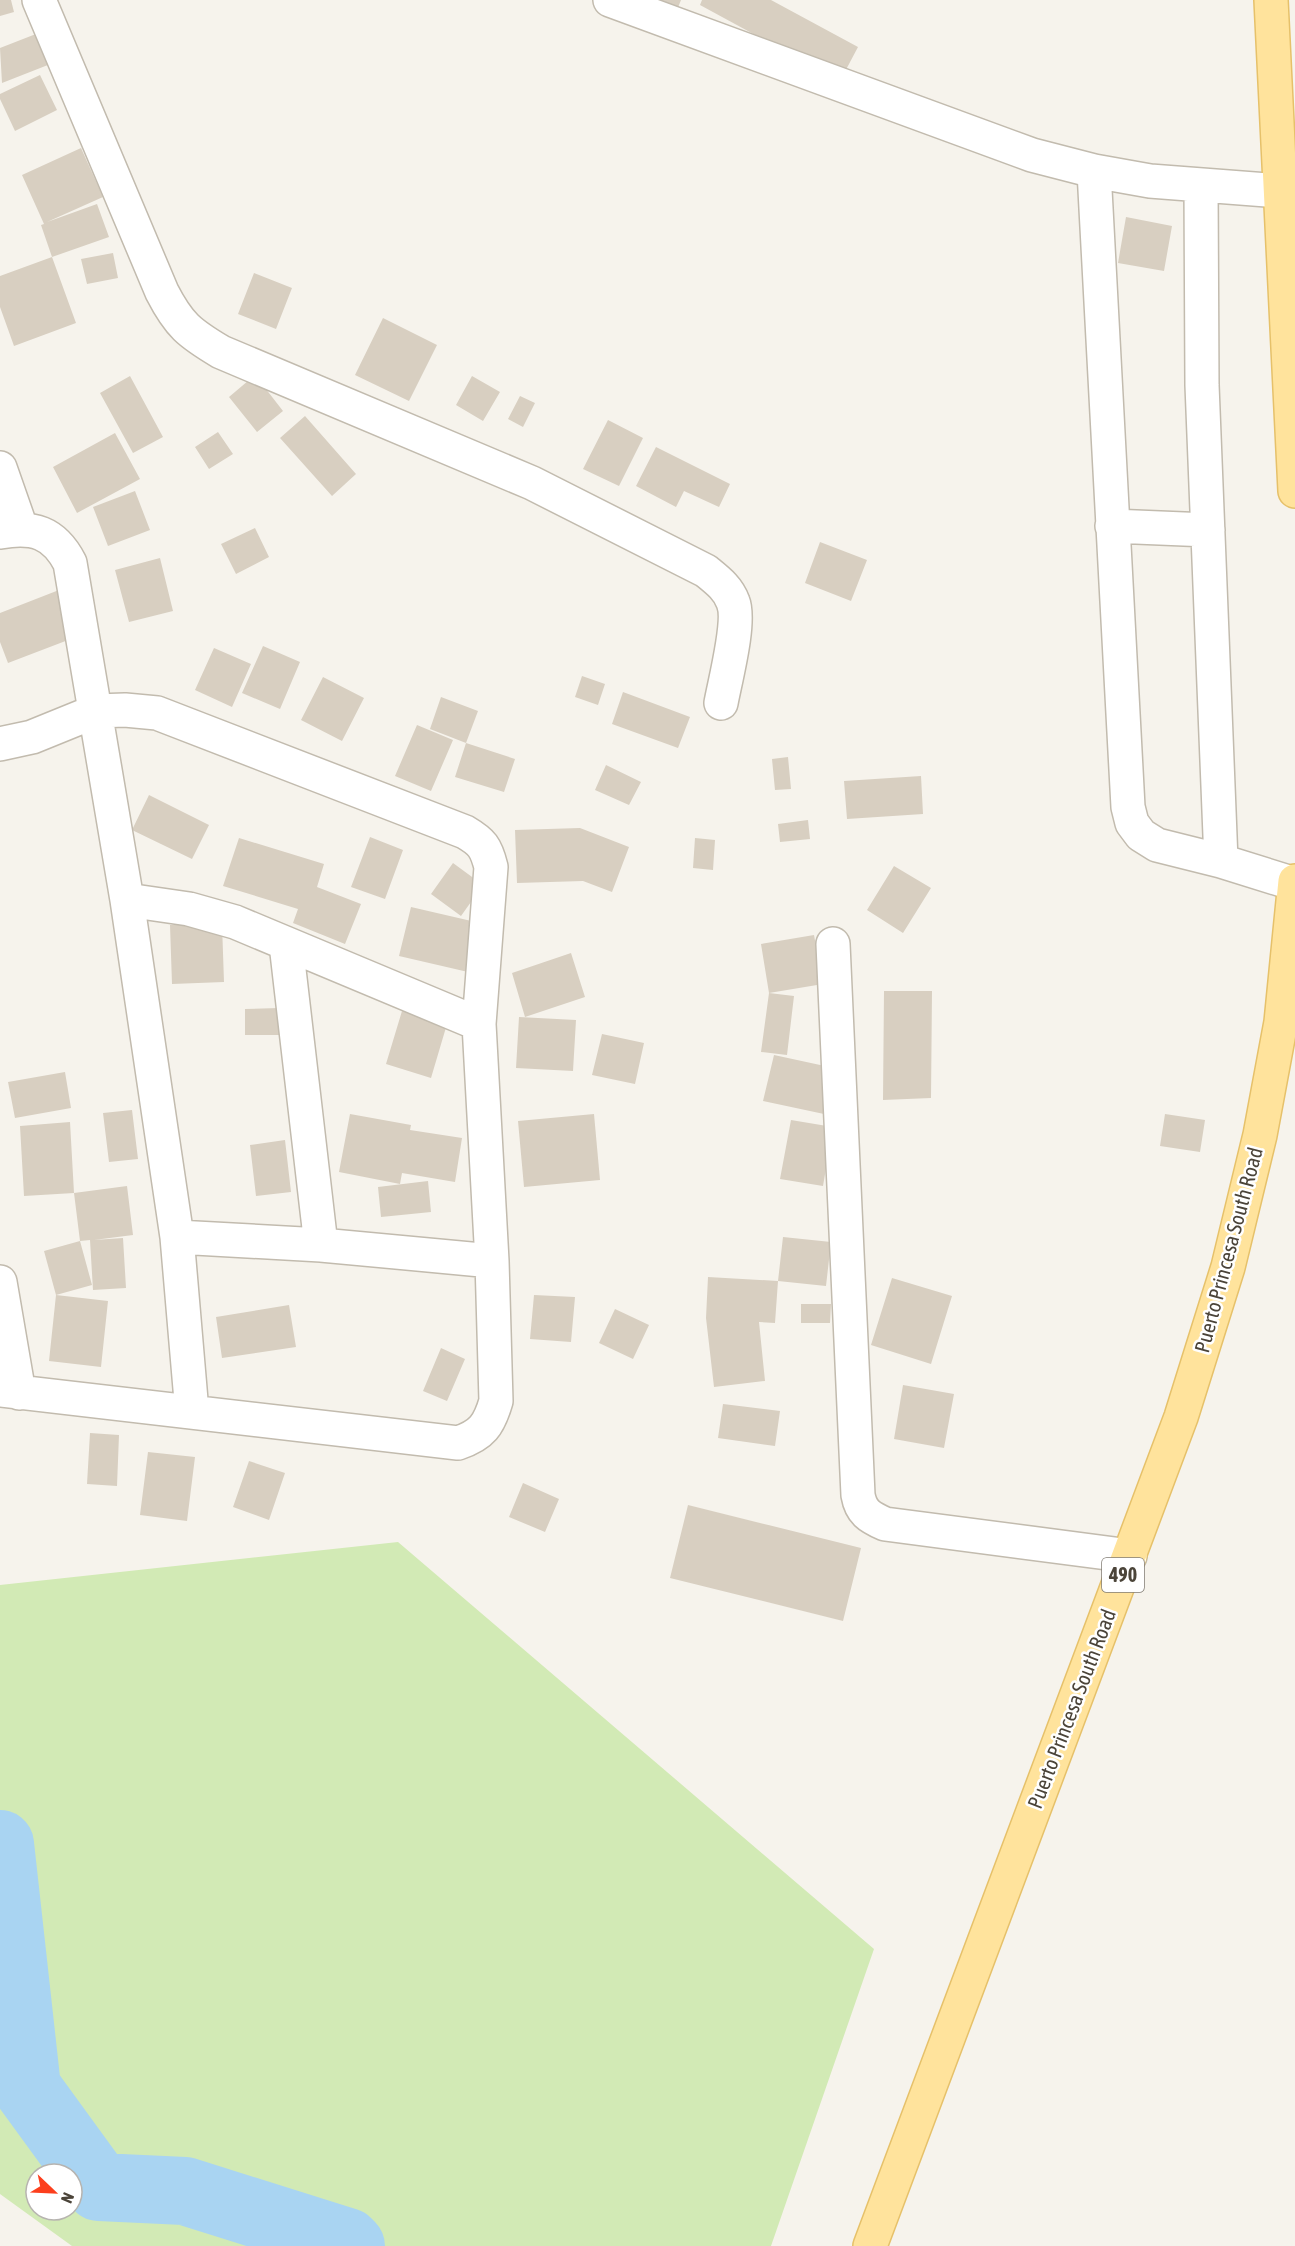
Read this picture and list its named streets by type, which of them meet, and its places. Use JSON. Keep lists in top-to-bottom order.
{
  "streets": {
    "main road": ["Puerto Princesa South Road", "490"]
  },
  "north": "bottom right"
}
